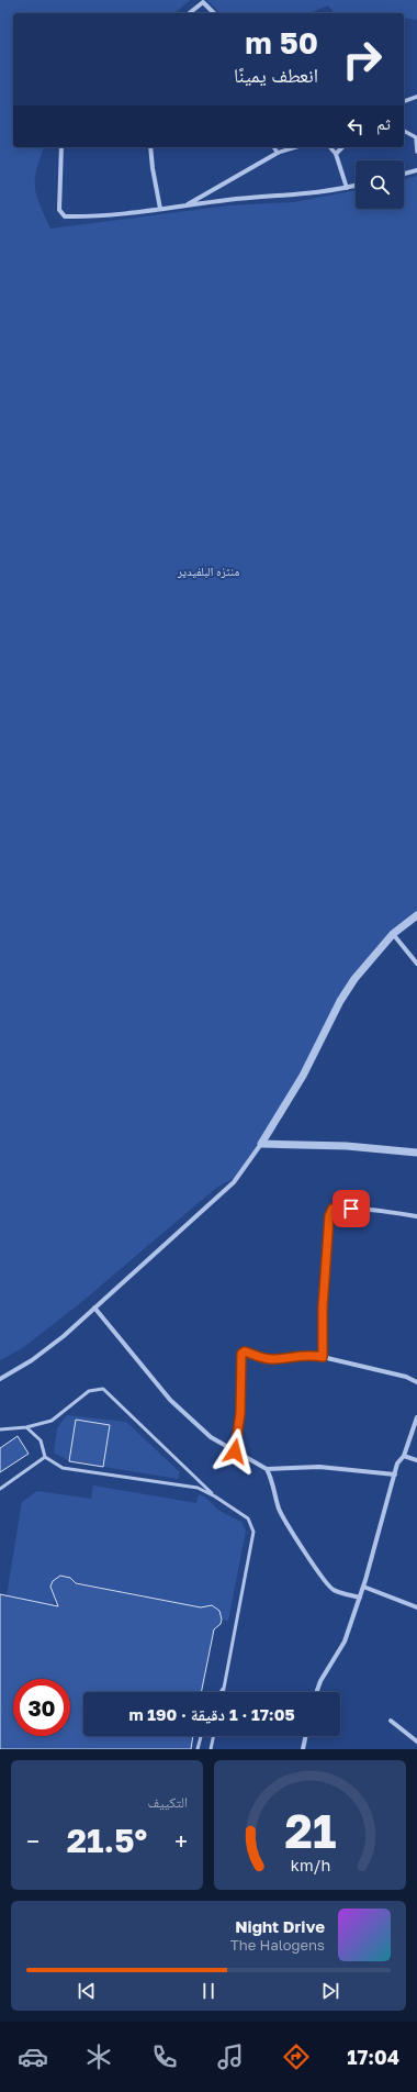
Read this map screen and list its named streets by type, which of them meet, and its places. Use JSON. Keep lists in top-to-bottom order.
{
  "parks": ["منتزه البلفيدير"],
  "page": {
    "turn": ["50 m", "انعطف يمينًا"],
    "then": "ثم",
    "limit": "30",
    "trip": "17:05 · 1 دقيقة · 190 m",
    "tile": "التكييف",
    "heat": ["−", "21.5°", "+"],
    "song": ["Night Drive", "The Halogens"],
    "tabs": "17:04",
    "gauge": ["21", "km/h"]
  }
}
